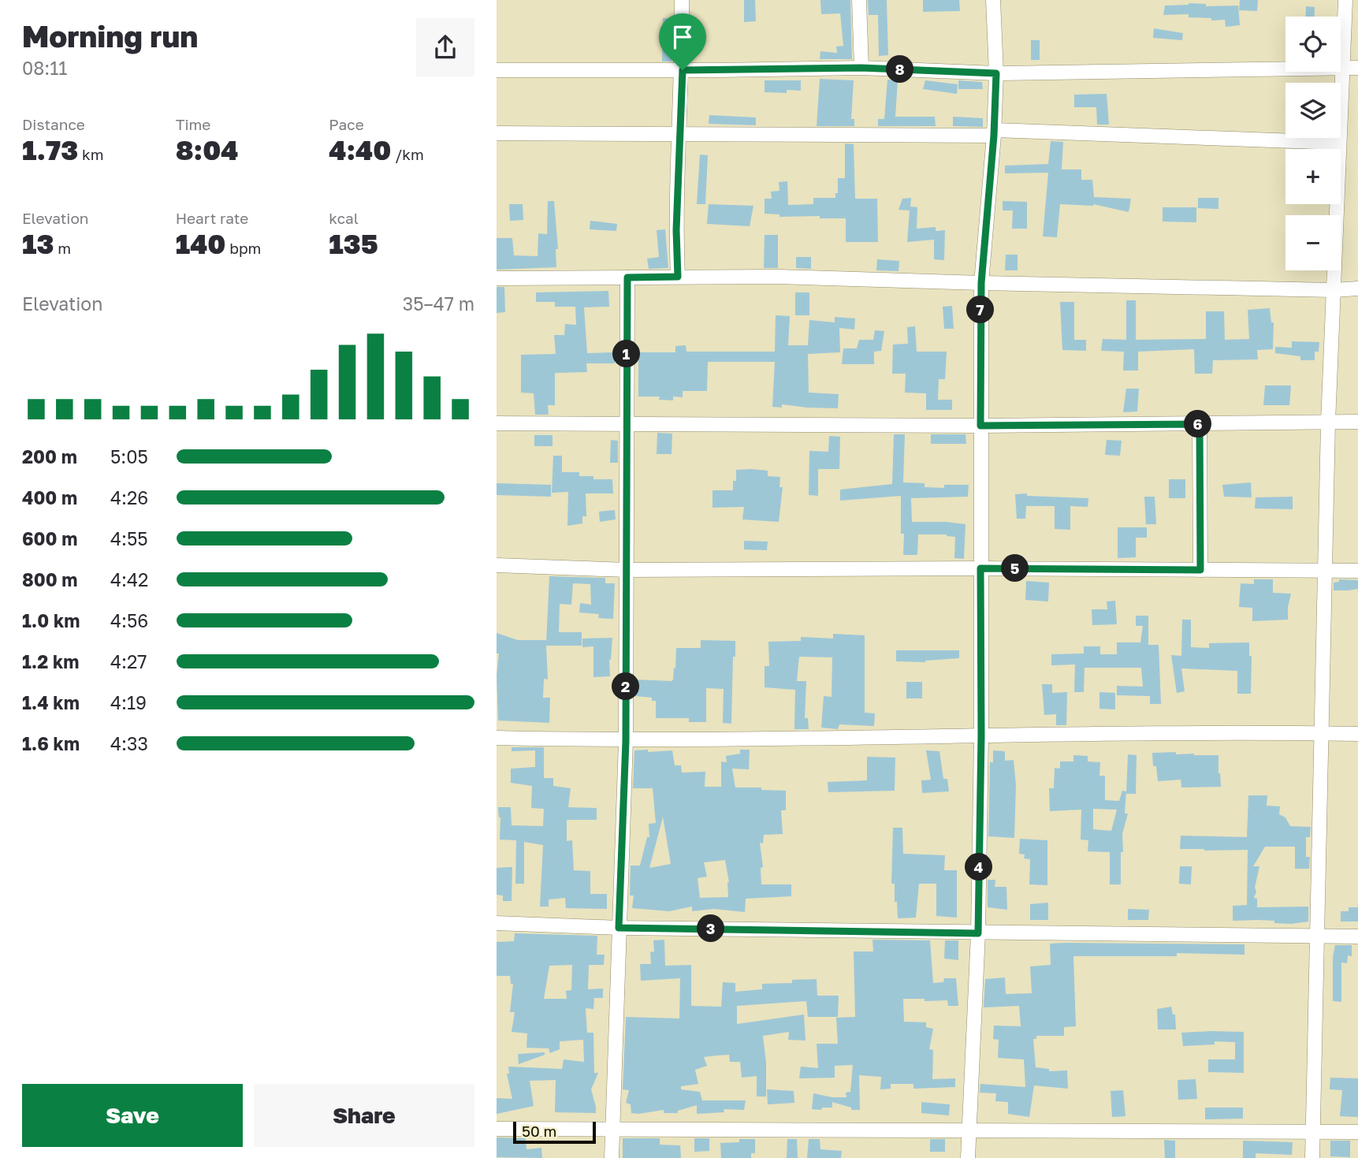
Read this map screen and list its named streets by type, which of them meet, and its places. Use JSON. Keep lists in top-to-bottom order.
{
  "scale_bar": "50 m",
  "page": {
    "heading": ["Morning run", "08:11"],
    "map_buttons": ["+", "−"],
    "pins": [
      "8",
      "7",
      "1",
      "6",
      "5",
      "2",
      "4",
      "3"
    ],
    "stats": [
      ["Distance", "1.73 km"],
      ["Time", "8:04"],
      ["Pace", "4:40 /km"],
      ["Elevation", "13 m"],
      ["Heart rate", "140 bpm"],
      ["kcal", "135"]
    ],
    "chart": ["Elevation", "35–47 m"],
    "list": [
      {
        "name": "200 m",
        "note": "5:05"
      },
      {
        "name": "400 m",
        "note": "4:26"
      },
      {
        "name": "600 m",
        "note": "4:55"
      },
      {
        "name": "800 m",
        "note": "4:42"
      },
      {
        "name": "1.0 km",
        "note": "4:56"
      },
      {
        "name": "1.2 km",
        "note": "4:27"
      },
      {
        "name": "1.4 km",
        "note": "4:19"
      },
      {
        "name": "1.6 km",
        "note": "4:33"
      }
    ],
    "buttons": ["Save", "Share"],
    "scale": "50 m"
  }
}
